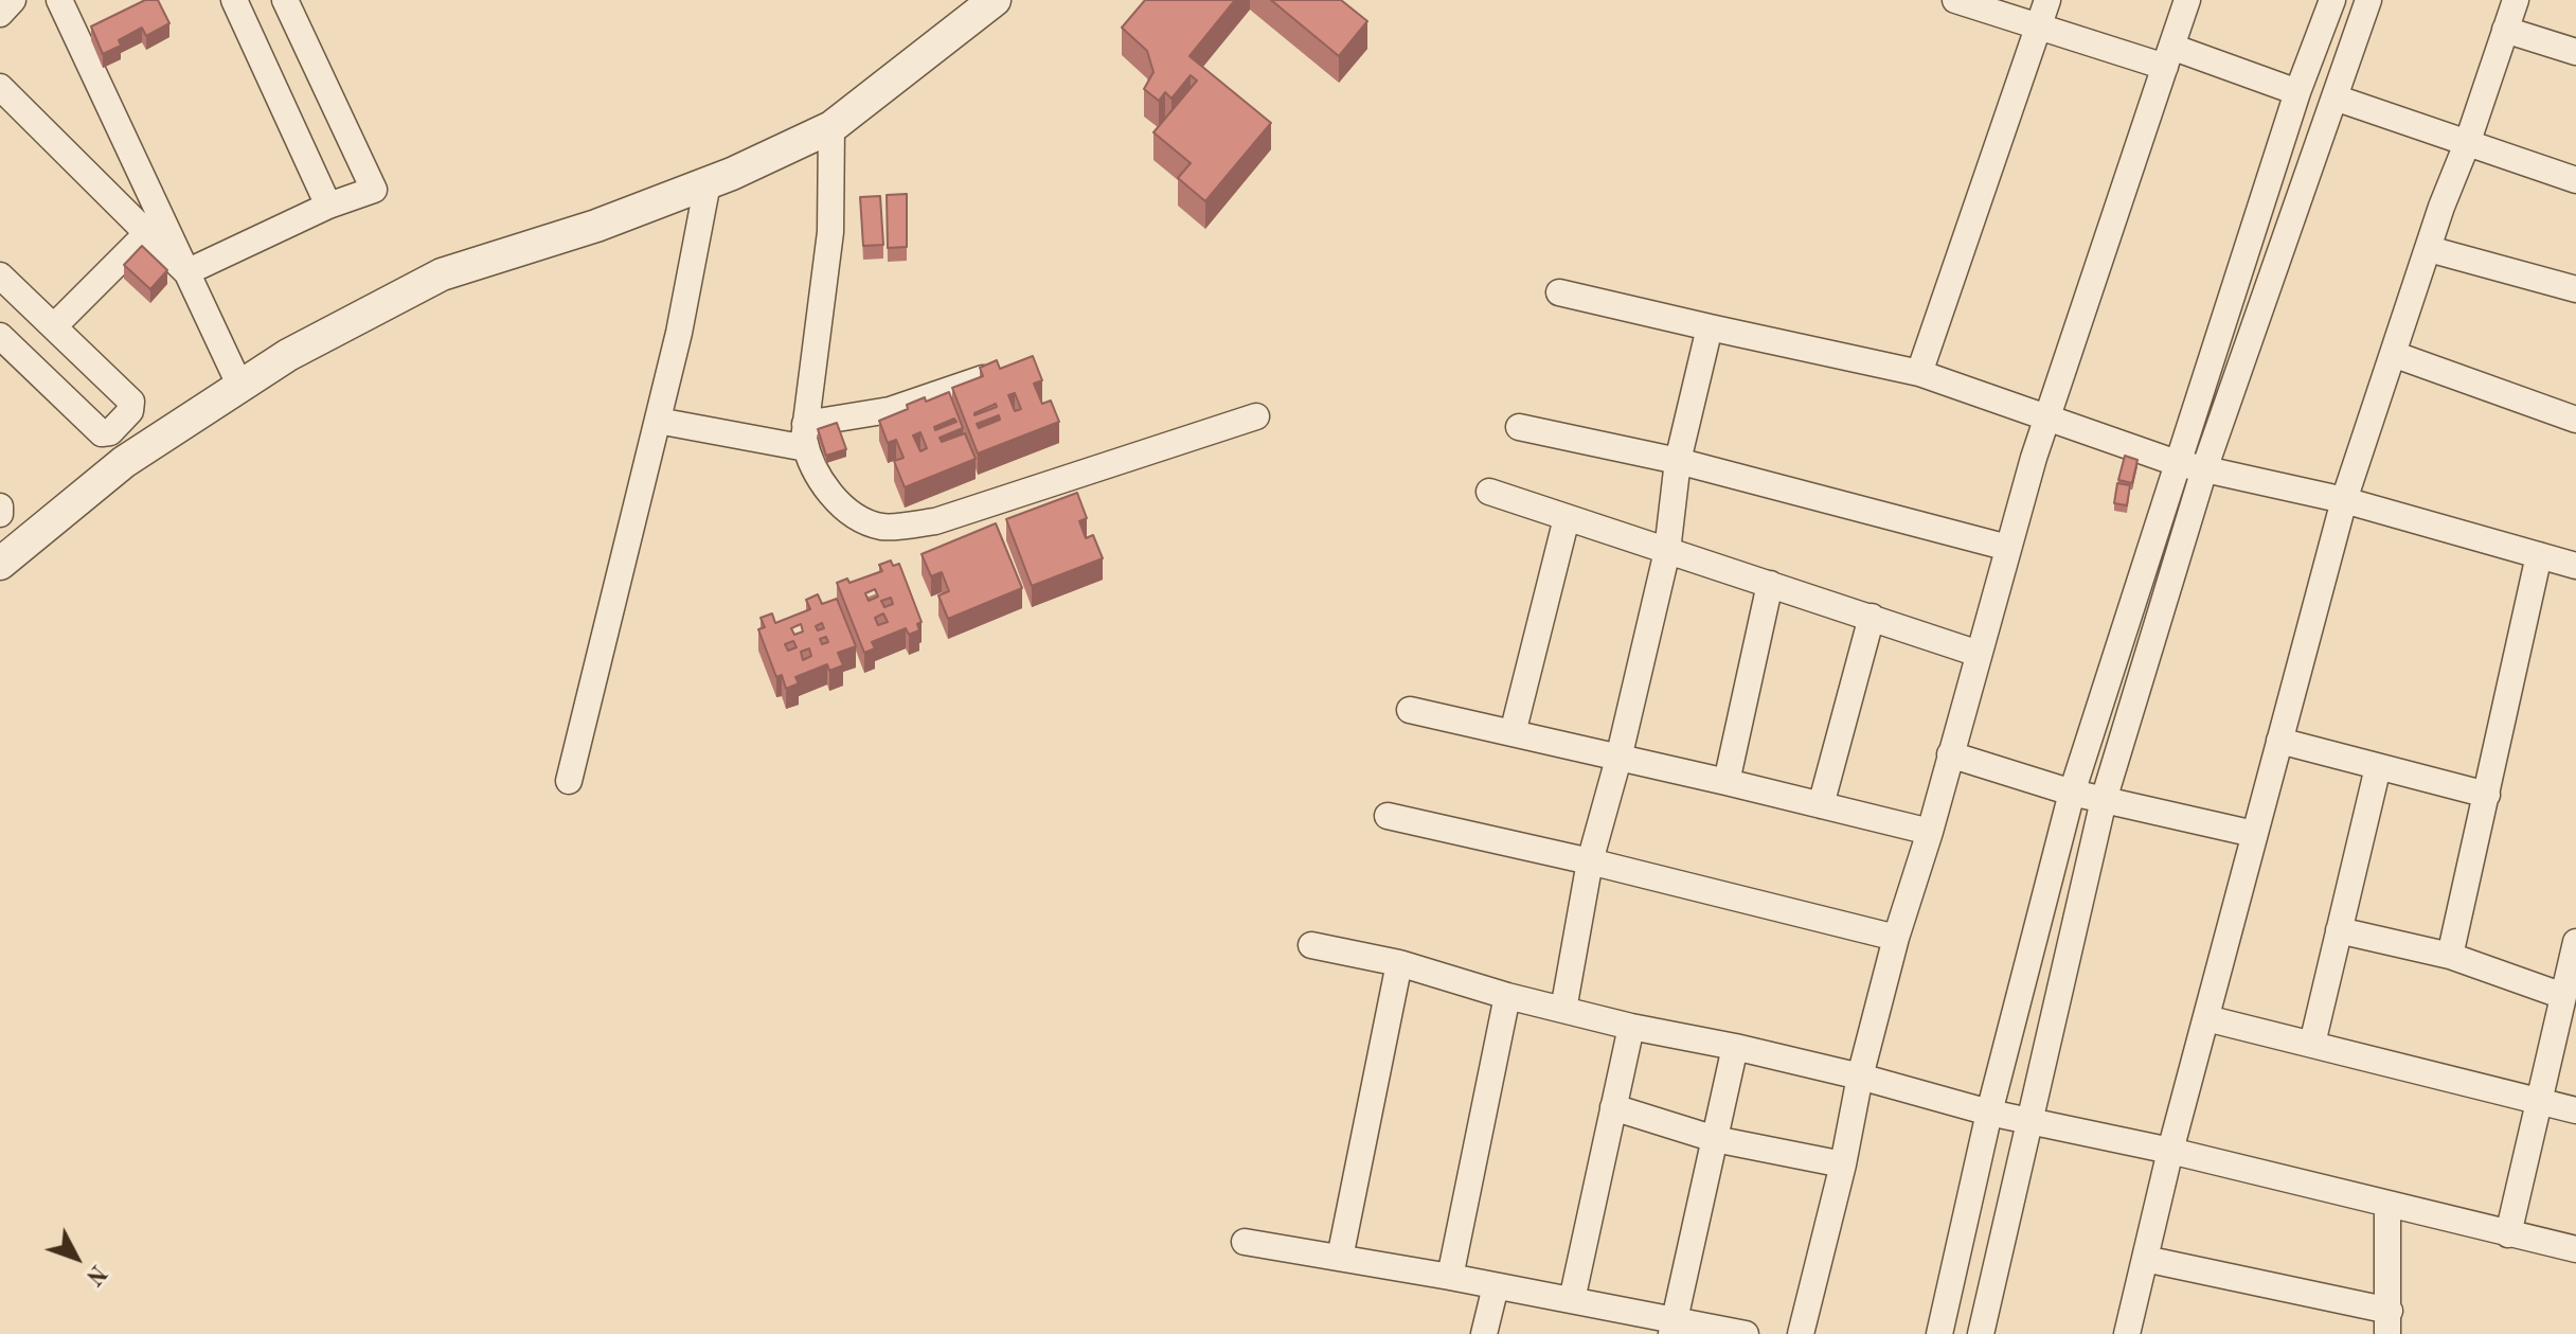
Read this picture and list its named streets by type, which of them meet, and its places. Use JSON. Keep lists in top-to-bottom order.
{
  "north": "bottom right"
}
